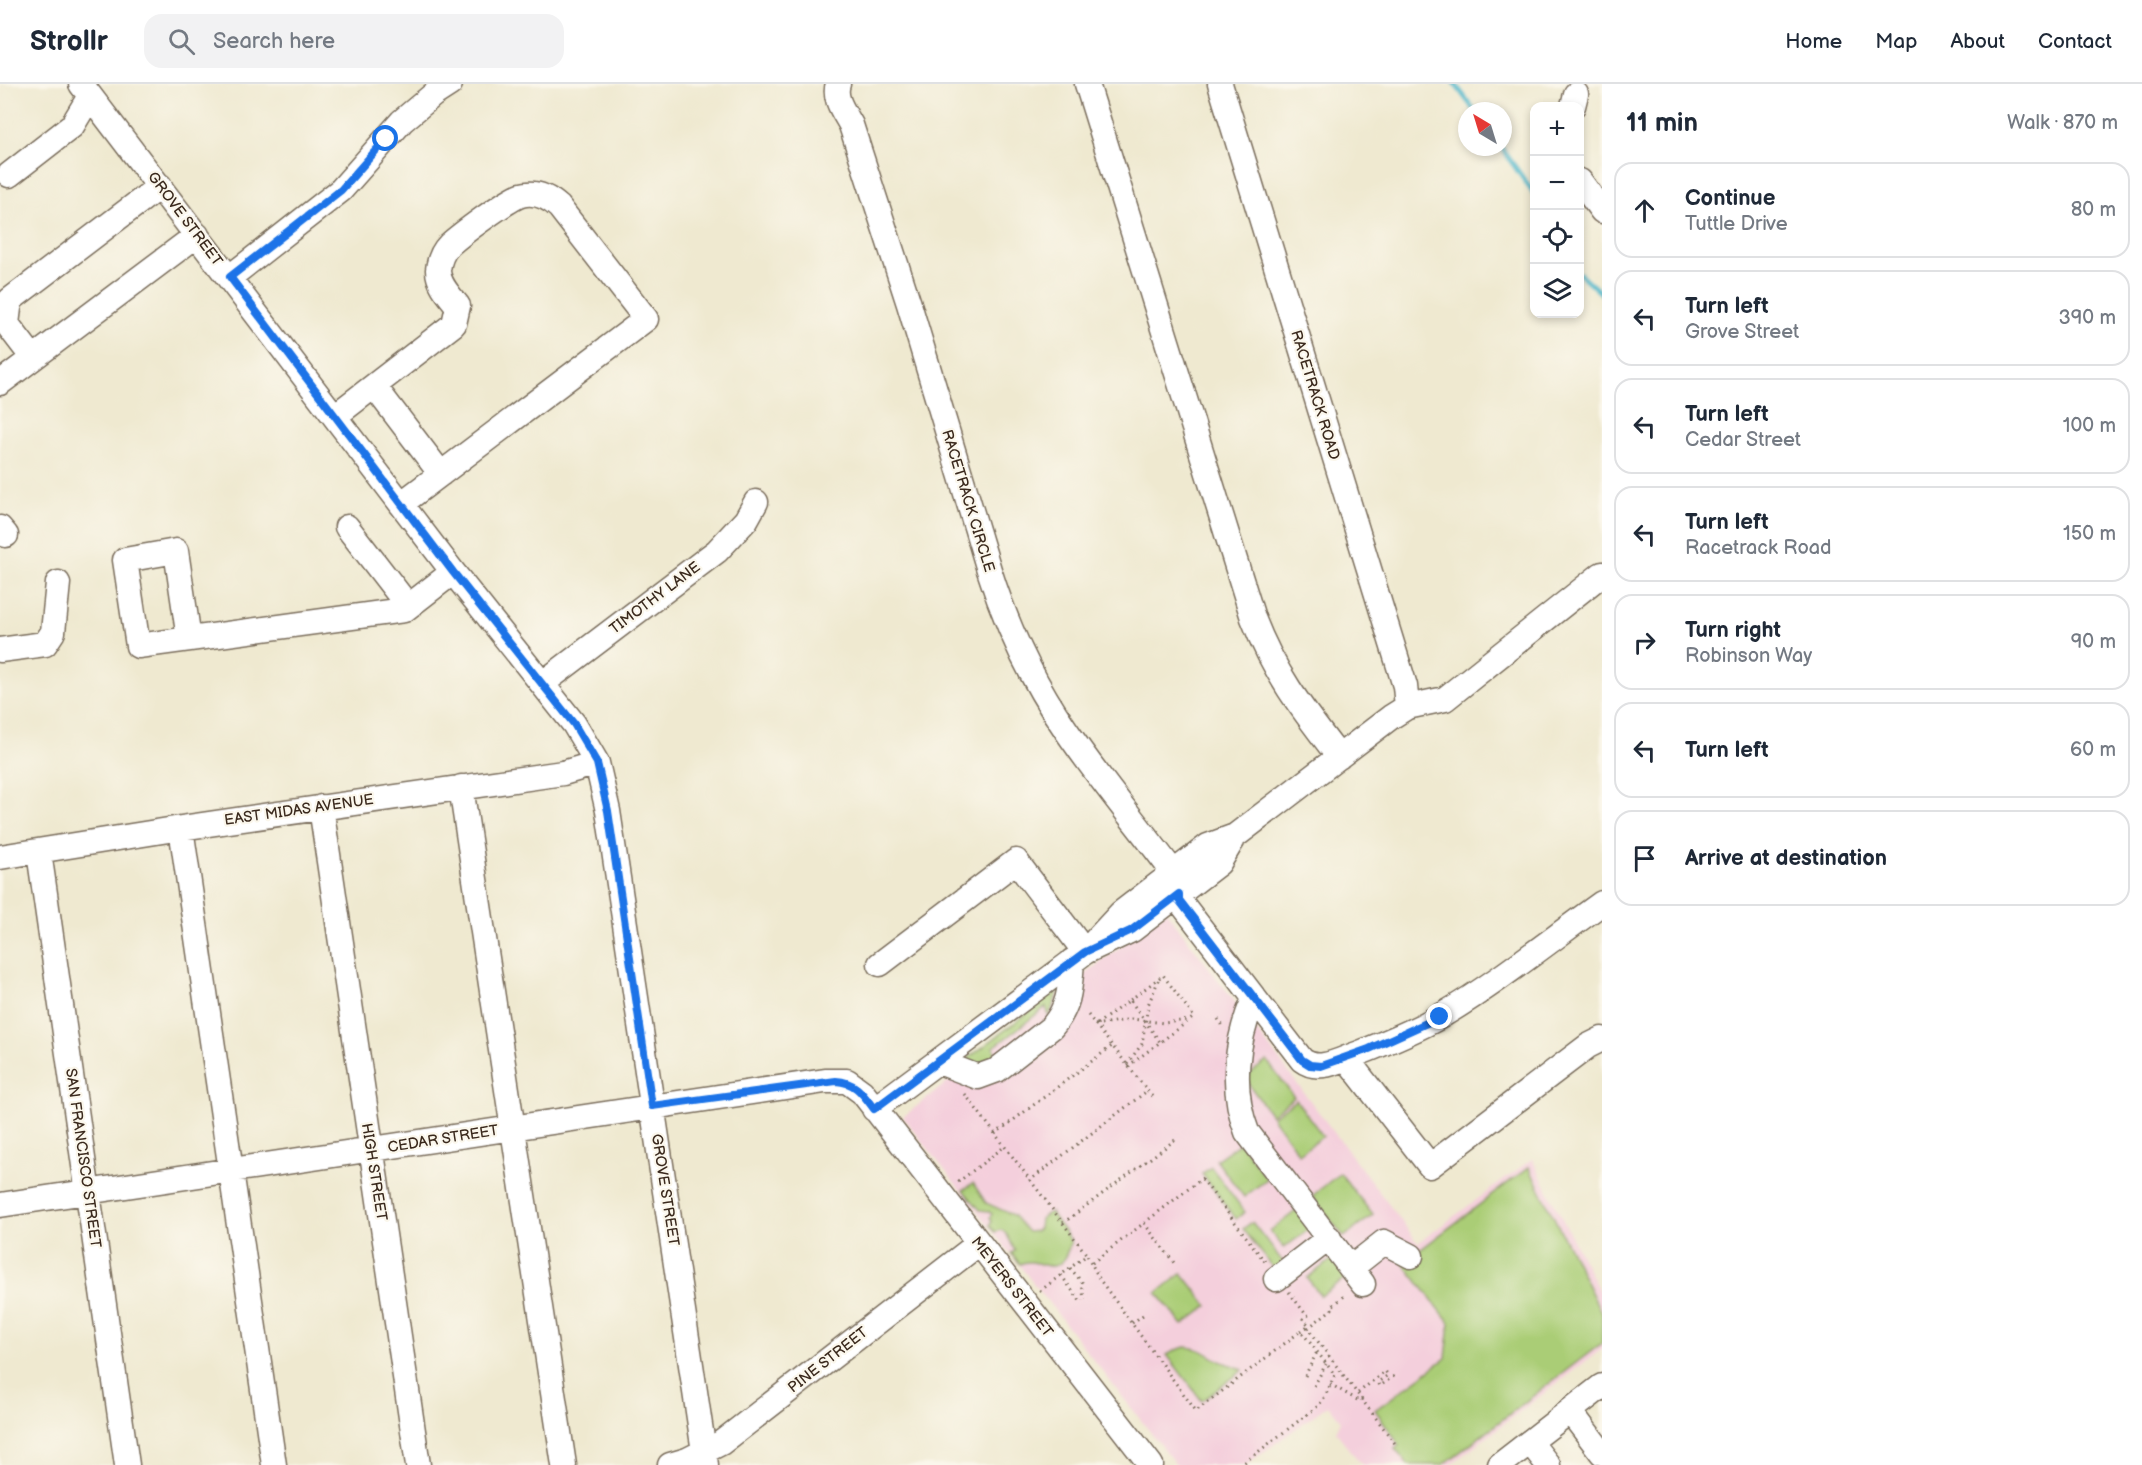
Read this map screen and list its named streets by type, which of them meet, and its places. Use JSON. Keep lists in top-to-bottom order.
{
  "streets": {
    "street": [
      "GROVE STREET",
      "RACETRACK ROAD",
      "RACETRACK CIRCLE",
      "TIMOTHY LANE",
      "EAST MIDAS AVENUE",
      "CEDAR STREET",
      "SAN FRANCISCO STREET",
      "HIGH STREET",
      "MEYERS STREET",
      "PINE STREET"
    ]
  },
  "crossings": [
    ["GROVE STREET", "TIMOTHY LANE"],
    ["GROVE STREET", "EAST MIDAS AVENUE"],
    ["GROVE STREET", "CEDAR STREET"],
    ["GROVE STREET", "PINE STREET"],
    ["EAST MIDAS AVENUE", "SAN FRANCISCO STREET"],
    ["EAST MIDAS AVENUE", "HIGH STREET"],
    ["CEDAR STREET", "SAN FRANCISCO STREET"],
    ["CEDAR STREET", "HIGH STREET"],
    ["CEDAR STREET", "MEYERS STREET"],
    ["MEYERS STREET", "PINE STREET"]
  ],
  "north": "top left",
  "page": {
    "header": "Strollr",
    "search": "Search here",
    "nav": [
      "Home",
      "Map",
      "About",
      "Contact"
    ],
    "heading": ["11 min", "Walk · 870 m"],
    "map_buttons": ["+", "−"],
    "list": [
      ["Continue", "Tuttle Drive", "80 m"],
      ["Turn left", "Grove Street", "390 m"],
      ["Turn left", "Cedar Street", "100 m"],
      ["Turn left", "Racetrack Road", "150 m"],
      ["Turn right", "Robinson Way", "90 m"],
      ["Turn left", "60 m"],
      "Arrive at destination"
    ]
  }
}
